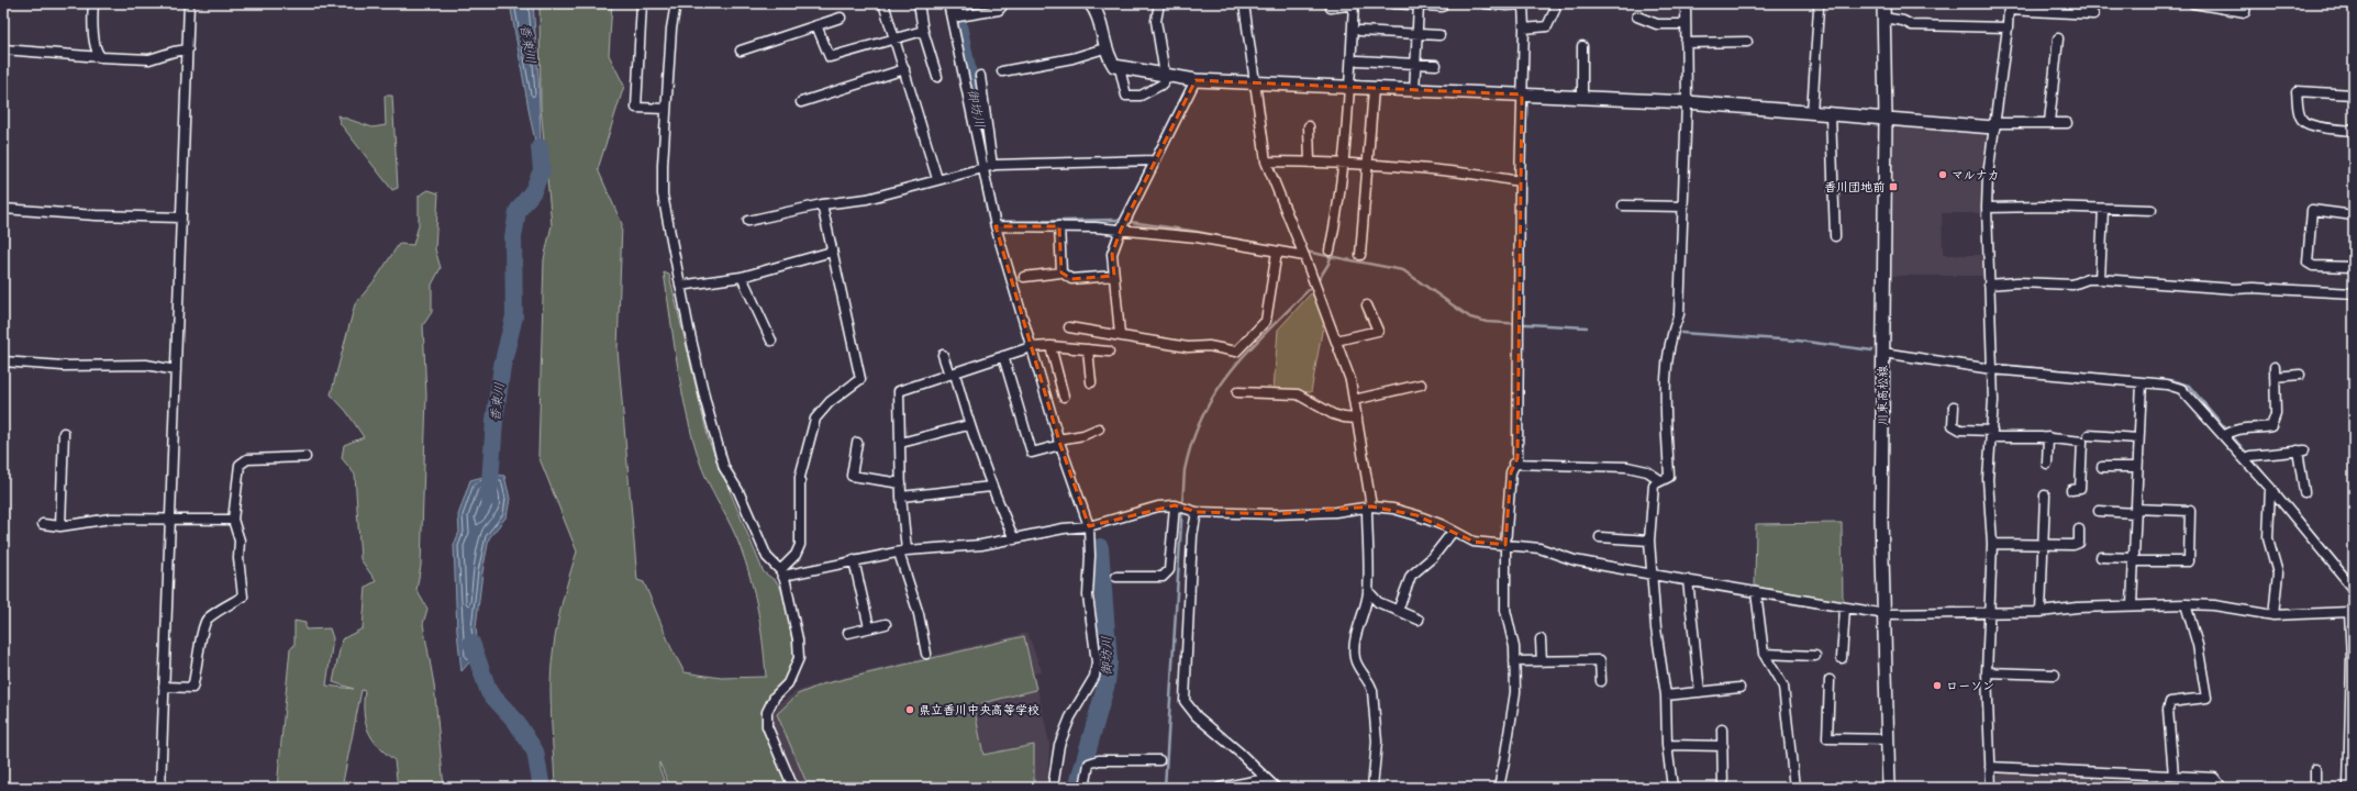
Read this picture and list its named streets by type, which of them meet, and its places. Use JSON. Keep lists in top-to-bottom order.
{
  "streets": {
    "street": ["川東高松線"]
  },
  "water": ["香東川", "御坊川"],
  "places": {
    "other": ["マルナカ", "ローソン", "県立香川中央高等学校"],
    "transit": ["香川団地前"]
  }
}
